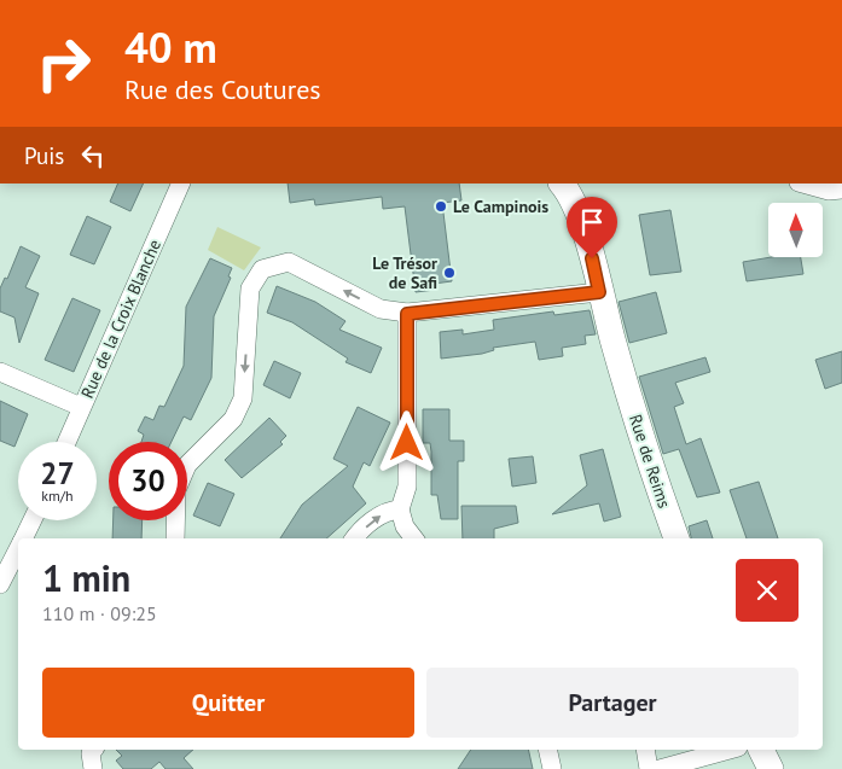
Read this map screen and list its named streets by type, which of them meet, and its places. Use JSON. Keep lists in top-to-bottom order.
{
  "streets": {
    "street": ["Rue de la Croix Blanche", "Rue de Reims"]
  },
  "places": ["Le Campinois", "Le Trésor de Safi"],
  "north": "top",
  "page": {
    "turn": ["40 m", "Rue des Coutures"],
    "then": "Puis",
    "speed": "27 km/h",
    "limit": "30",
    "heading": ["1 min", "110 m · 09:25"],
    "buttons": ["Quitter", "Partager"]
  }
}
